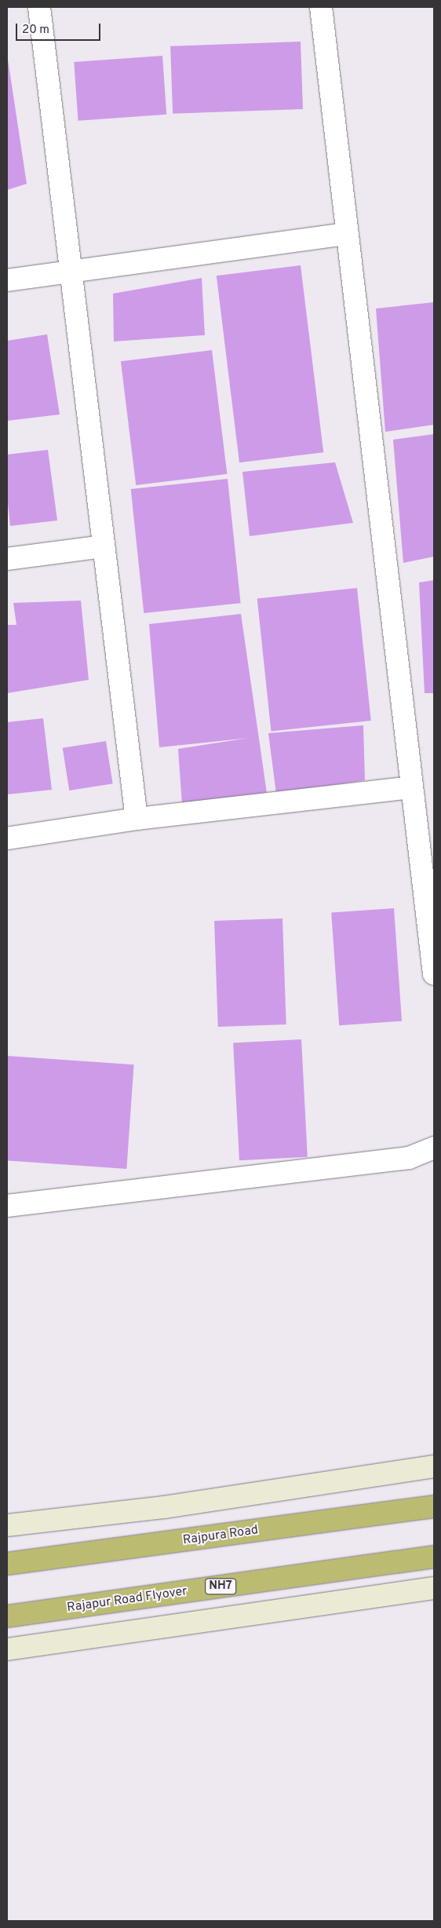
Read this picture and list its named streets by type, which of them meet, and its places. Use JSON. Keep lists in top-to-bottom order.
{
  "streets": {
    "highway": ["Rajpura Road", "NH7", "Rajapur Road Flyover"]
  },
  "scale_bar": "20 m"
}
